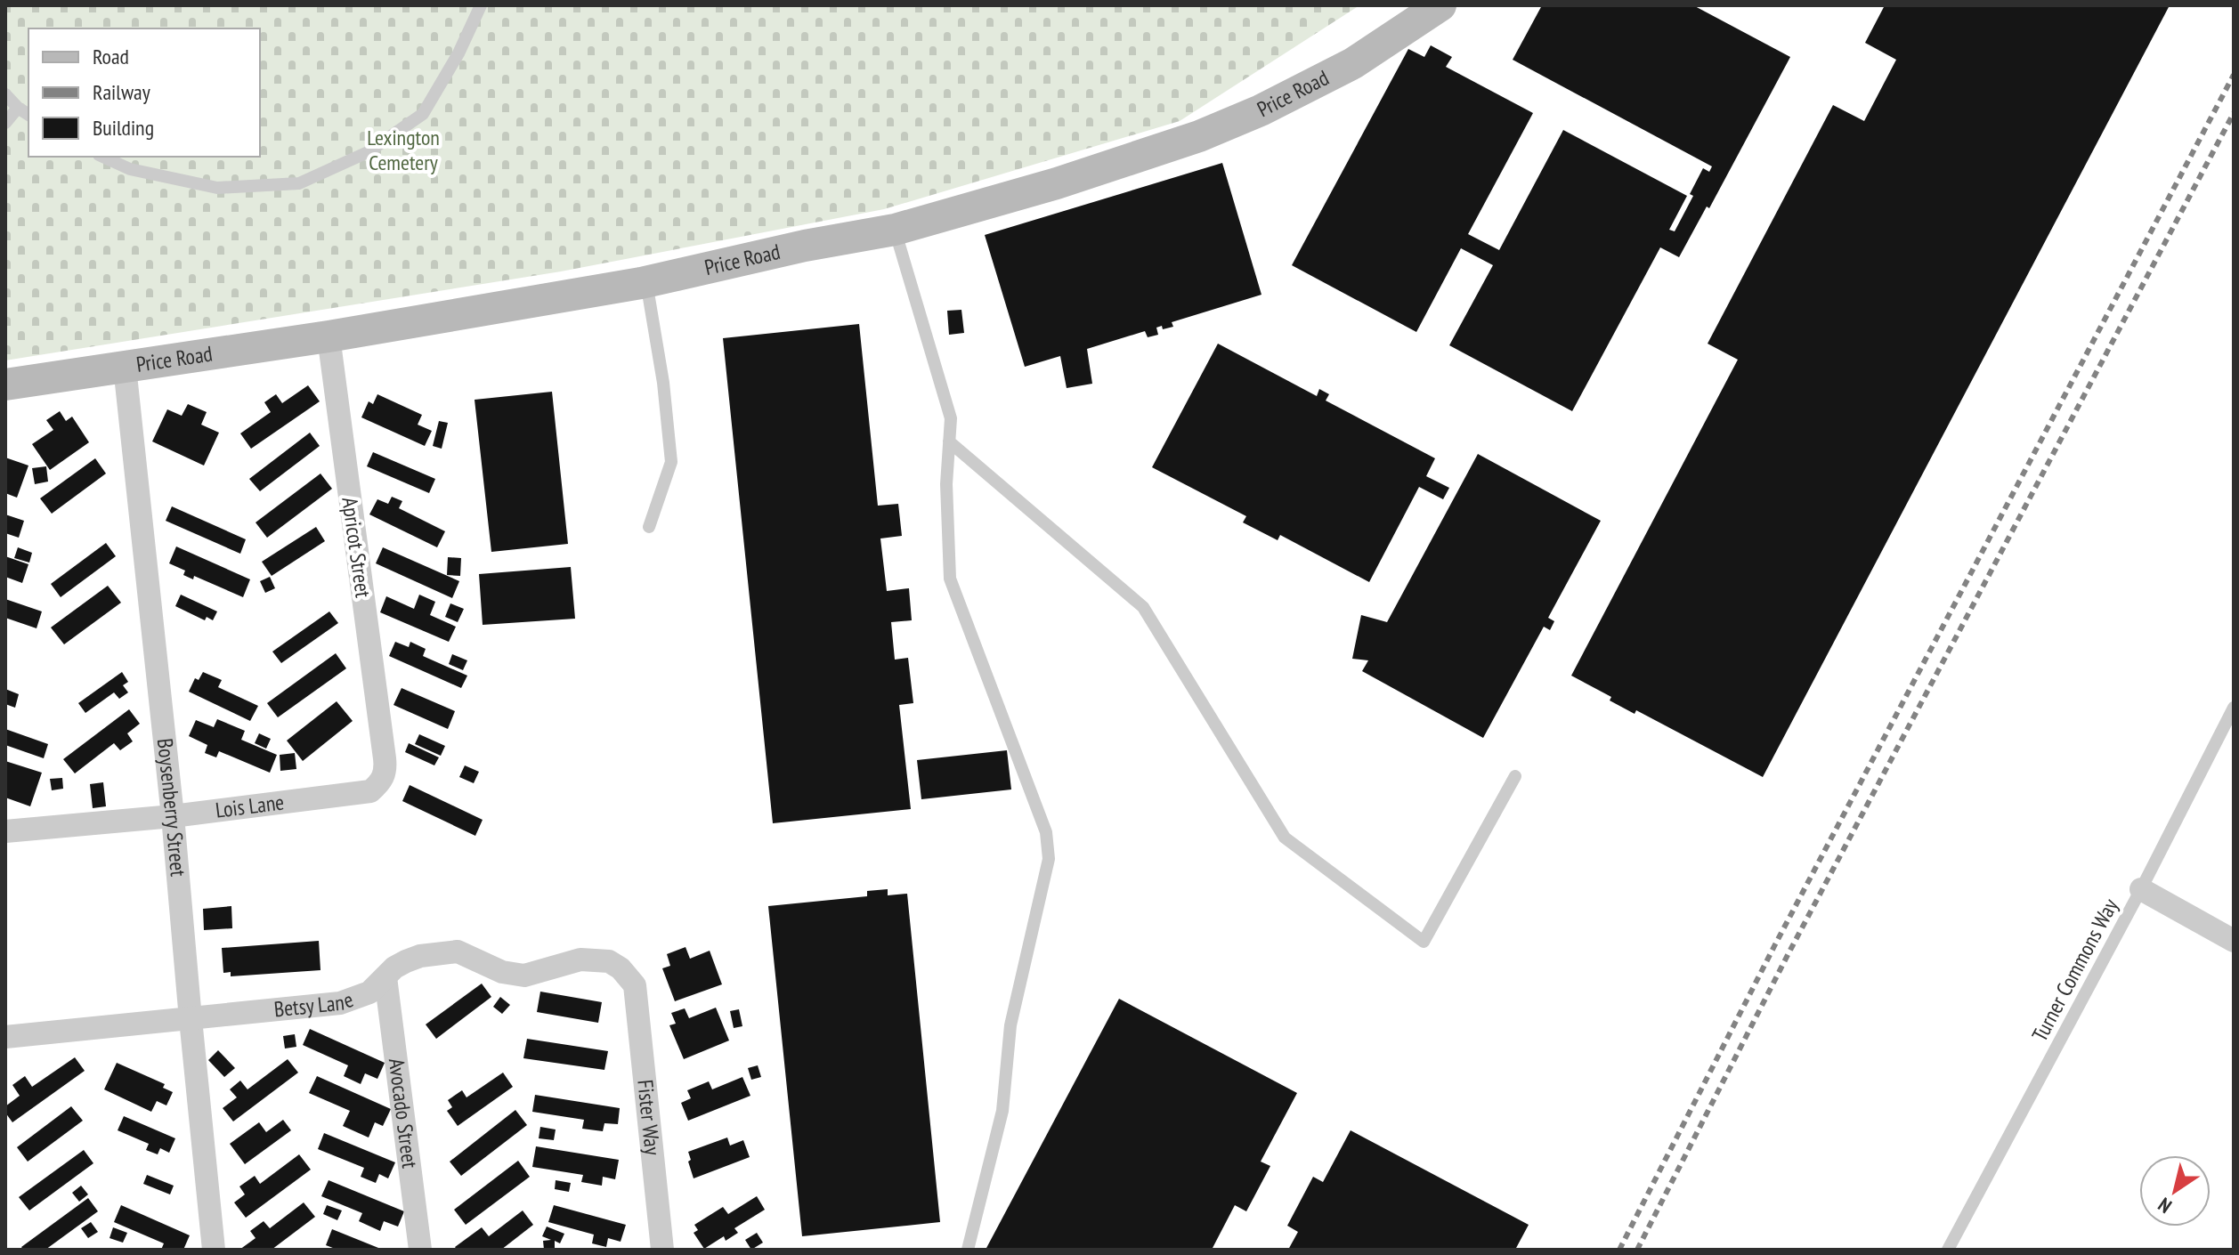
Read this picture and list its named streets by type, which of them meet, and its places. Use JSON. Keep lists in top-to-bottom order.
{
  "streets": {
    "street": [
      "Price Road",
      "Apricot Street",
      "Lois Lane",
      "Boysenberry Street",
      "Betsy Lane",
      "Avocado Street",
      "Fister Way"
    ],
    "lane": ["Turner Commons Way"]
  },
  "crossings": [
    ["Price Road", "Apricot Street"],
    ["Price Road", "Boysenberry Street"],
    ["Apricot Street", "Lois Lane"],
    ["Lois Lane", "Boysenberry Street"],
    ["Boysenberry Street", "Betsy Lane"],
    ["Betsy Lane", "Avocado Street"],
    ["Betsy Lane", "Fister Way"]
  ],
  "parks": ["Lexington Cemetery"],
  "legend": ["Road", "Railway", "Building"],
  "north": "bottom left"
}
